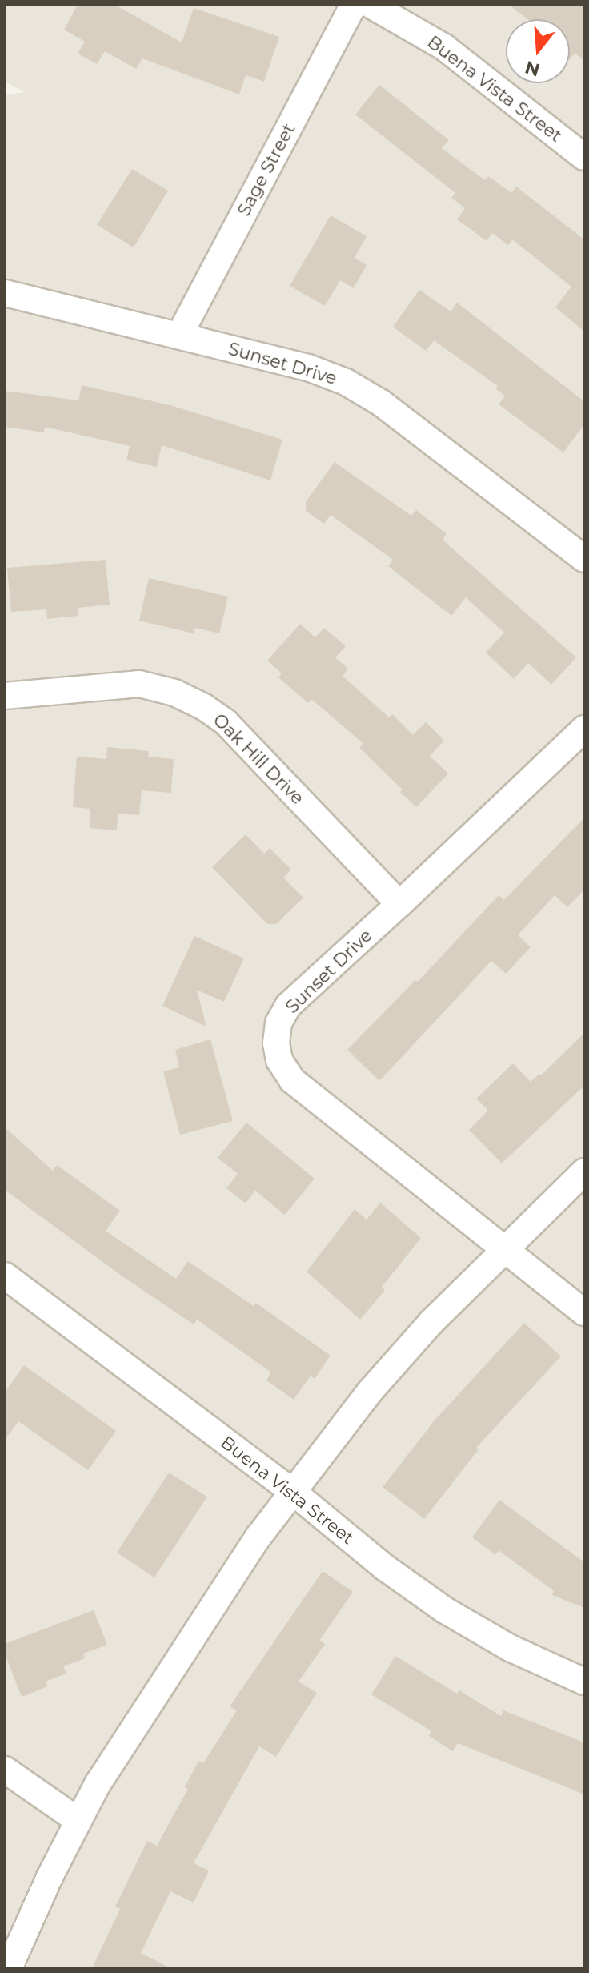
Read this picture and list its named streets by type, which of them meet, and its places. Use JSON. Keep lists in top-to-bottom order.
{
  "streets": {
    "street": [
      "Buena Vista Street",
      "Sage Street",
      "Sunset Drive",
      "Oak Hill Drive"
    ]
  },
  "crossings": [
    ["Sage Street", "Sunset Drive"],
    ["Sunset Drive", "Oak Hill Drive"]
  ],
  "north": "bottom"
}
